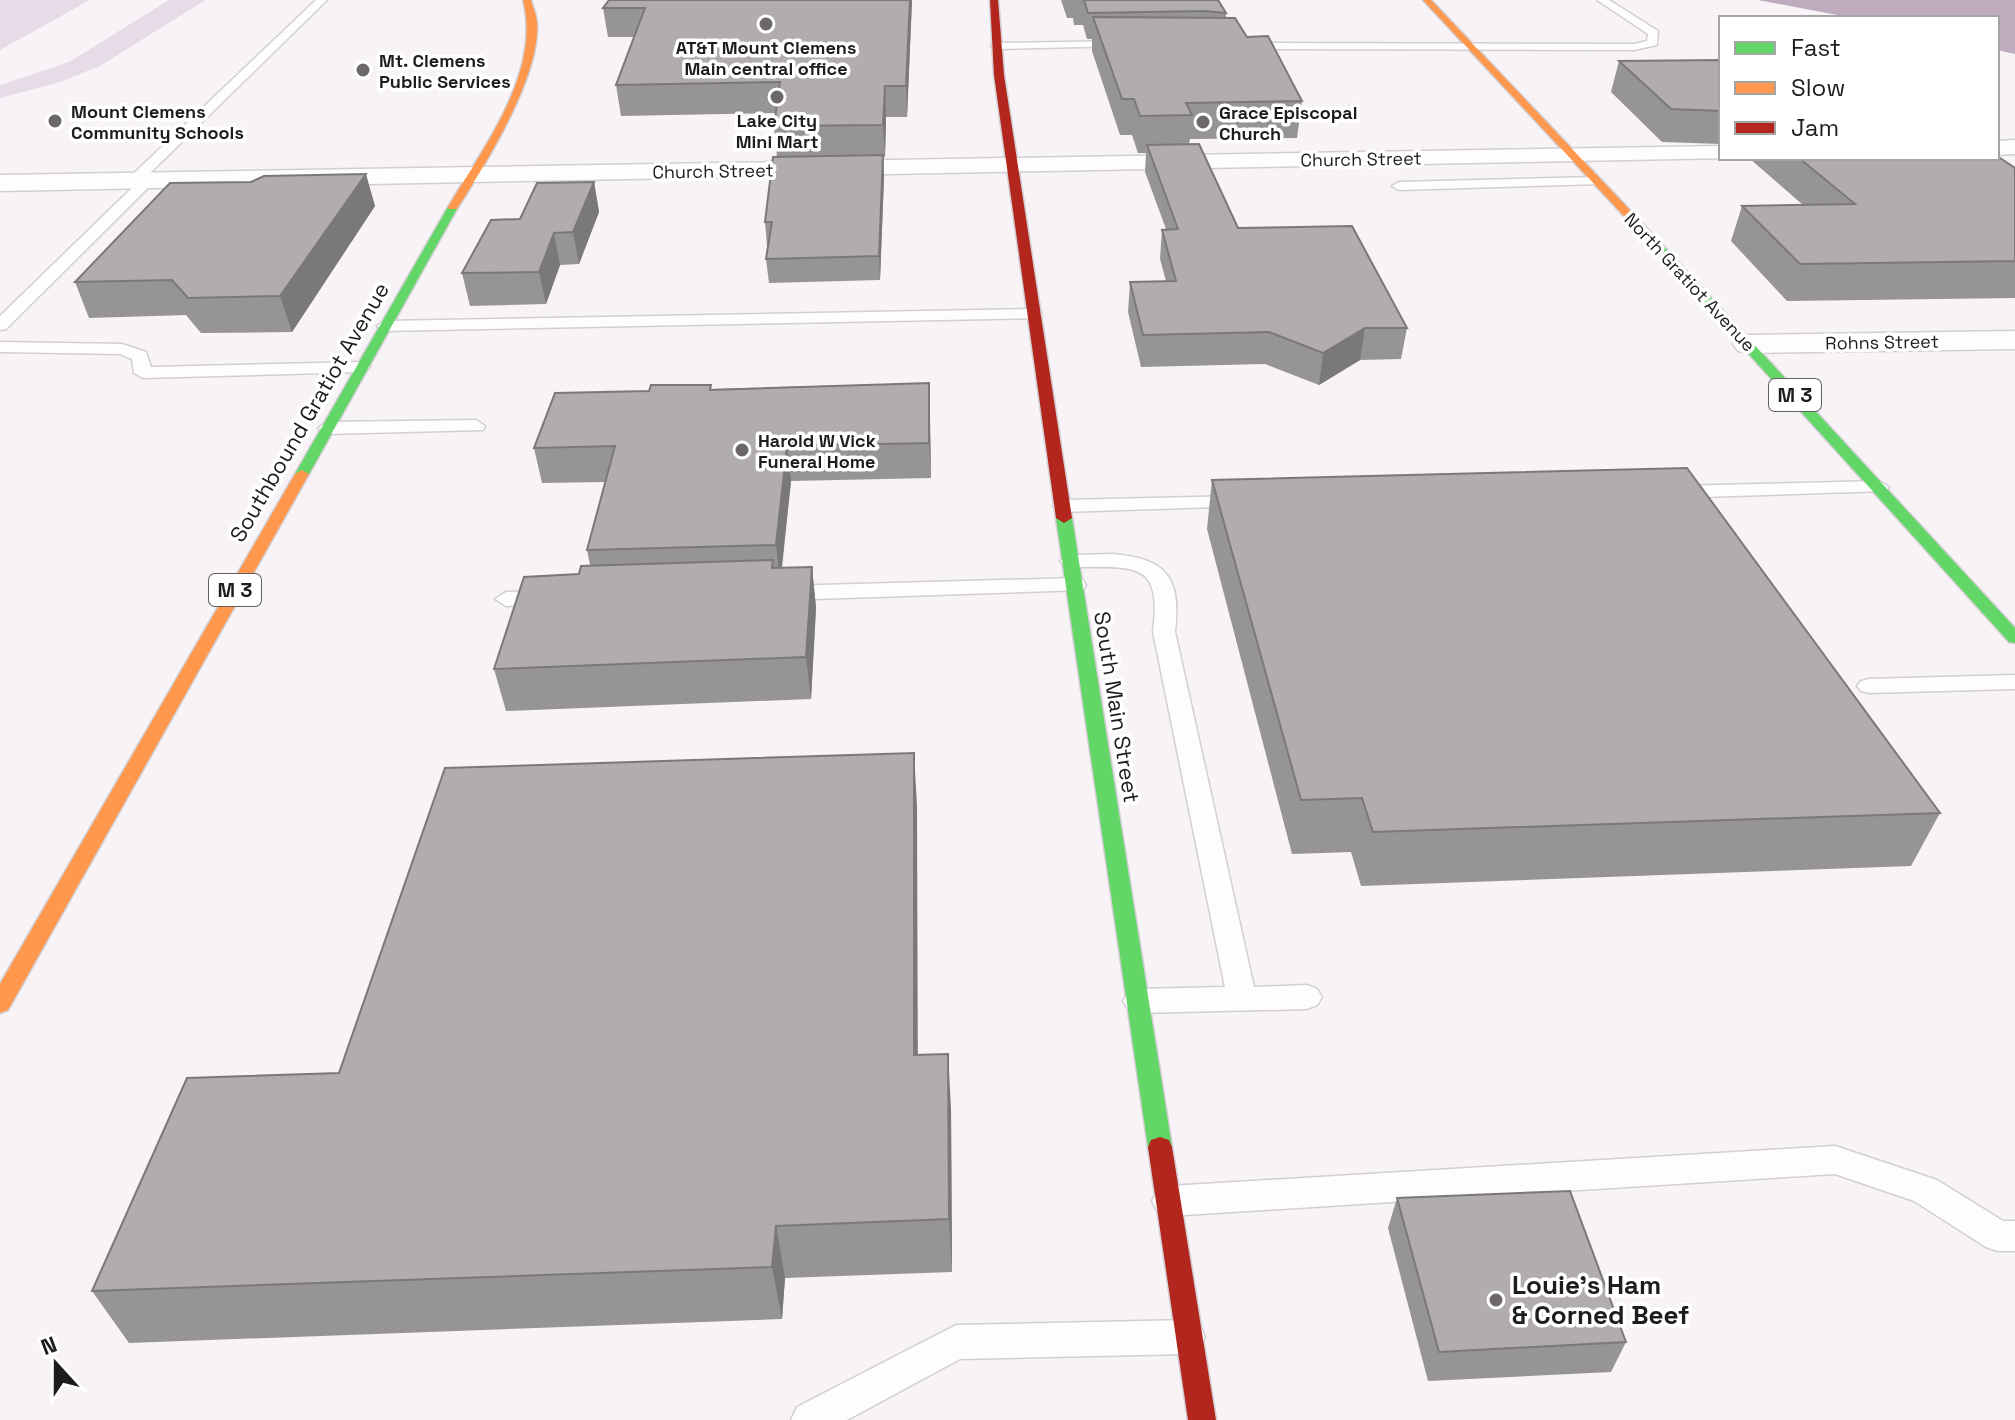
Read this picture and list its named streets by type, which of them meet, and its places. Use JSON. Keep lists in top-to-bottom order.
{
  "streets": {
    "main road": [
      "North Gratiot Avenue",
      "M 3",
      "Southbound Gratiot Avenue",
      "South Main Street"
    ],
    "street": ["Church Street", "Rohns Street"]
  },
  "crossings": [
    ["Church Street", "North Gratiot Avenue"],
    ["Church Street", "Southbound Gratiot Avenue"],
    ["Church Street", "South Main Street"],
    ["North Gratiot Avenue", "Rohns Street"]
  ],
  "places": [
    "AT&T Mount Clemens Main central office",
    "Mt. Clemens Public Services",
    "Lake City Mini Mart",
    "Mount Clemens Community Schools",
    "Grace Episcopal Church",
    "Harold W Vick Funeral Home",
    "Louie's Ham & Corned Beef"
  ],
  "legend": ["Fast", "Slow", "Jam"],
  "north": "top"
}
